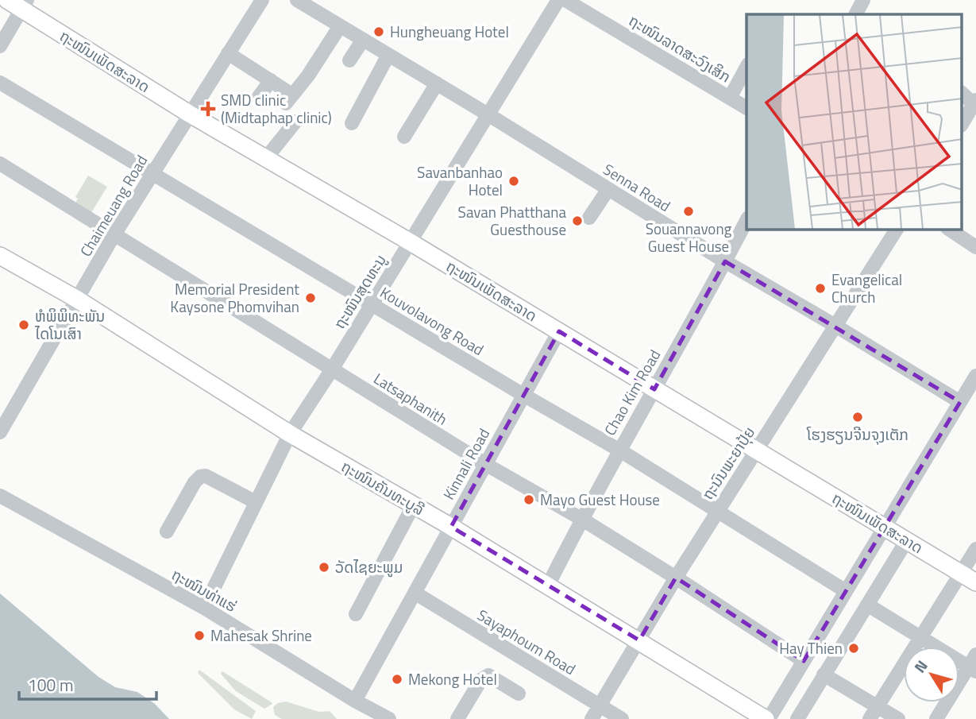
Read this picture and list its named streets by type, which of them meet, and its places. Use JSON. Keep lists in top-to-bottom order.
{
  "streets": {
    "main road": ["ຖະໜົນເພັດສະລາດ", "ຖະໜົນຄັນທະບູລີ"],
    "street": [
      "ຖະໜົນລາດສະວົງເສິກ",
      "Senna Road",
      "Chaimeuang Road",
      "ຖະໜົນສຸດທະນູ",
      "Kouvolavong Road",
      "Chao Kim Road",
      "Latsaphanith",
      "ຖະນົນພະຍາປຸ້ຍ",
      "Kinnali Road",
      "ຖະໜົນທ່າແຮ່",
      "Sayaphoum Road"
    ]
  },
  "crossings": [
    ["ຖະໜົນເພັດສະລາດ", "Chaimeuang Road"],
    ["ຖະໜົນເພັດສະລາດ", "ຖະໜົນສຸດທະນູ"],
    ["ຖະໜົນເພັດສະລາດ", "Chao Kim Road"],
    ["ຖະໜົນເພັດສະລາດ", "ຖະນົນພະຍາປຸ້ຍ"],
    ["ຖະໜົນເພັດສະລາດ", "Kinnali Road"],
    ["Senna Road", "ຖະໜົນສຸດທະນູ"],
    ["Senna Road", "Chao Kim Road"],
    ["Senna Road", "ຖະນົນພະຍາປຸ້ຍ"],
    ["Chaimeuang Road", "Kouvolavong Road"],
    ["Chaimeuang Road", "Latsaphanith"],
    ["Chaimeuang Road", "ຖະໜົນຄັນທະບູລີ"],
    ["ຖະໜົນສຸດທະນູ", "Kouvolavong Road"],
    ["ຖະໜົນສຸດທະນູ", "Latsaphanith"],
    ["ຖະໜົນສຸດທະນູ", "ຖະໜົນຄັນທະບູລີ"],
    ["ຖະໜົນສຸດທະນູ", "ຖະໜົນທ່າແຮ່"],
    ["Kouvolavong Road", "Chao Kim Road"],
    ["Kouvolavong Road", "ຖະນົນພະຍາປຸ້ຍ"],
    ["Kouvolavong Road", "Kinnali Road"],
    ["Chao Kim Road", "Latsaphanith"],
    ["Chao Kim Road", "ຖະໜົນຄັນທະບູລີ"],
    ["Latsaphanith", "ຖະນົນພະຍາປຸ້ຍ"],
    ["Latsaphanith", "Kinnali Road"],
    ["ຖະນົນພະຍາປຸ້ຍ", "ຖະໜົນຄັນທະບູລີ"],
    ["ຖະນົນພະຍາປຸ້ຍ", "Sayaphoum Road"],
    ["Kinnali Road", "ຖະໜົນຄັນທະບູລີ"],
    ["Kinnali Road", "ຖະໜົນທ່າແຮ່"],
    ["Kinnali Road", "Sayaphoum Road"]
  ],
  "places": {
    "other": [
      "Hungheuang Hotel",
      "Savanbanhao Hotel",
      "Souannavong Guest House",
      "Savan Phatthana Guesthouse",
      "Evangelical Church",
      "Memorial President Kaysone Phomvihan",
      "ຫໍພິພິທະພັນ ໄດໂນເສົາ",
      "ໂຮງຮຽນຈີນຈຸງເຕັກ",
      "Mayo Guest House",
      "ວັດໄຊຍະພູມ",
      "Mahesak Shrine",
      "Hay Thien",
      "Mekong Hotel"
    ],
    "health": ["SMD clinic (Midtaphap clinic)"]
  },
  "scale_bar": "100 m",
  "north": "top left"
}
